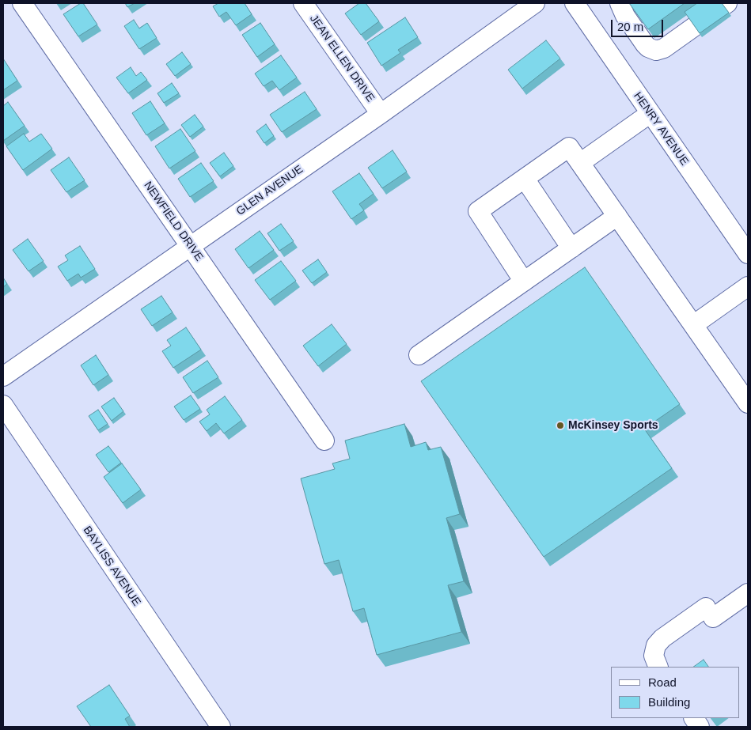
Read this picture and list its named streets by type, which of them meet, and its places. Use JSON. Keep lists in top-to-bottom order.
{
  "streets": {
    "street": [
      "JEAN ELLEN DRIVE",
      "HENRY AVENUE",
      "GLEN AVENUE",
      "NEWFIELD DRIVE",
      "BAYLISS AVENUE"
    ]
  },
  "crossings": [
    ["JEAN ELLEN DRIVE", "GLEN AVENUE"],
    ["GLEN AVENUE", "NEWFIELD DRIVE"]
  ],
  "places": ["McKinsey Sports"],
  "legend": ["Road", "Building"],
  "scale_bar": "20 m"
}
